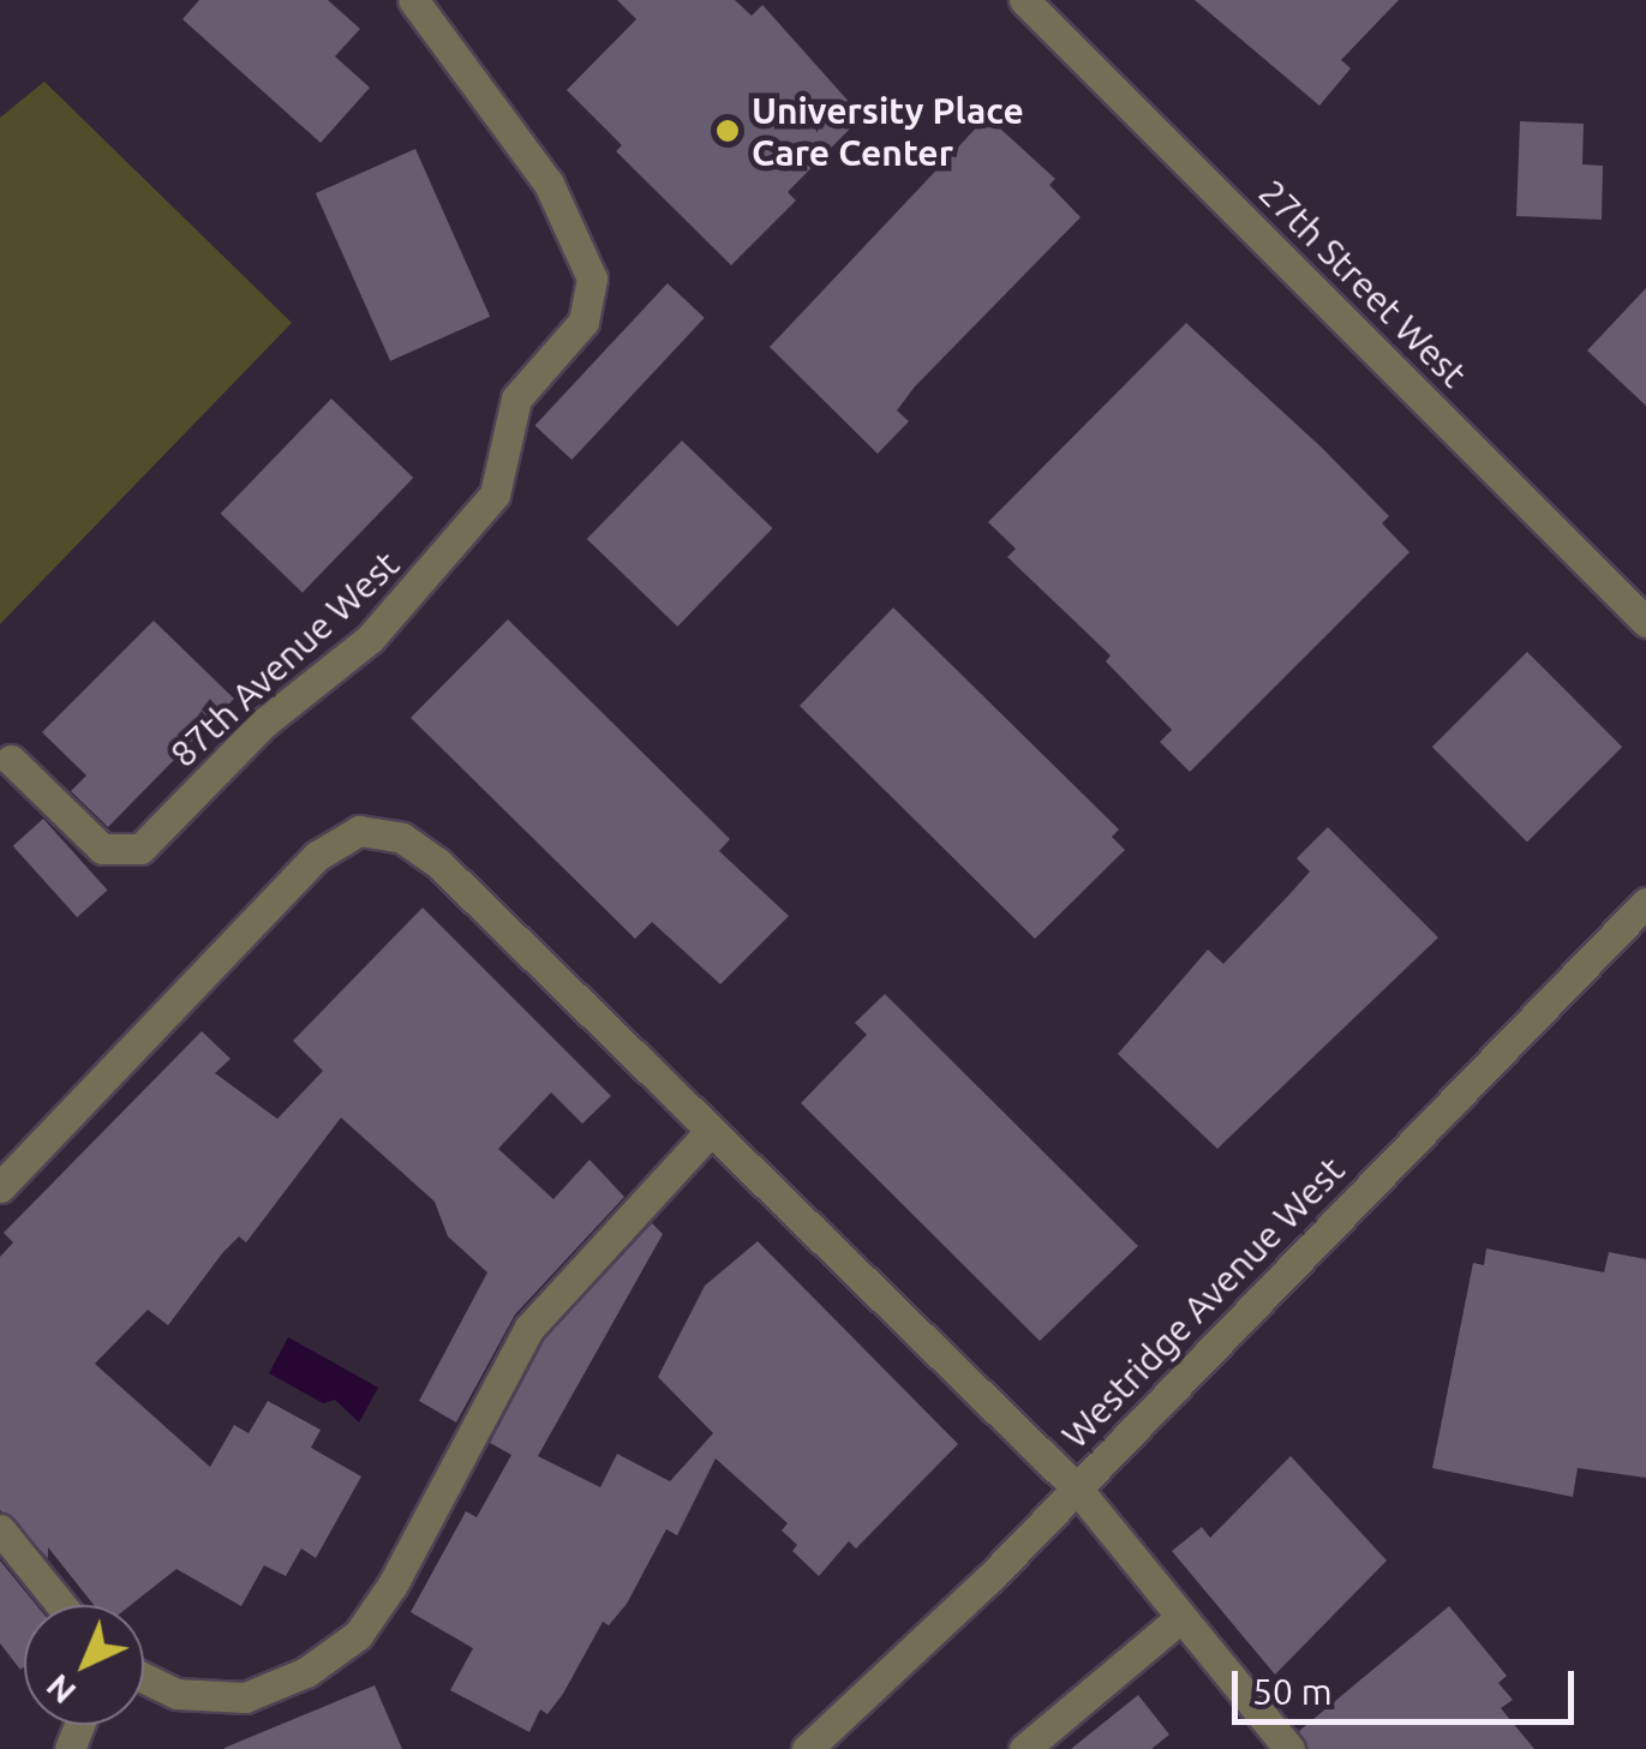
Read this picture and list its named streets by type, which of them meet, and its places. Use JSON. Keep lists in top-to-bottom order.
{
  "streets": {
    "street": ["27th Street West", "87th Avenue West", "Westridge Avenue West"]
  },
  "places": ["University Place Care Center"],
  "scale_bar": "50 m",
  "north": "bottom left"
}
